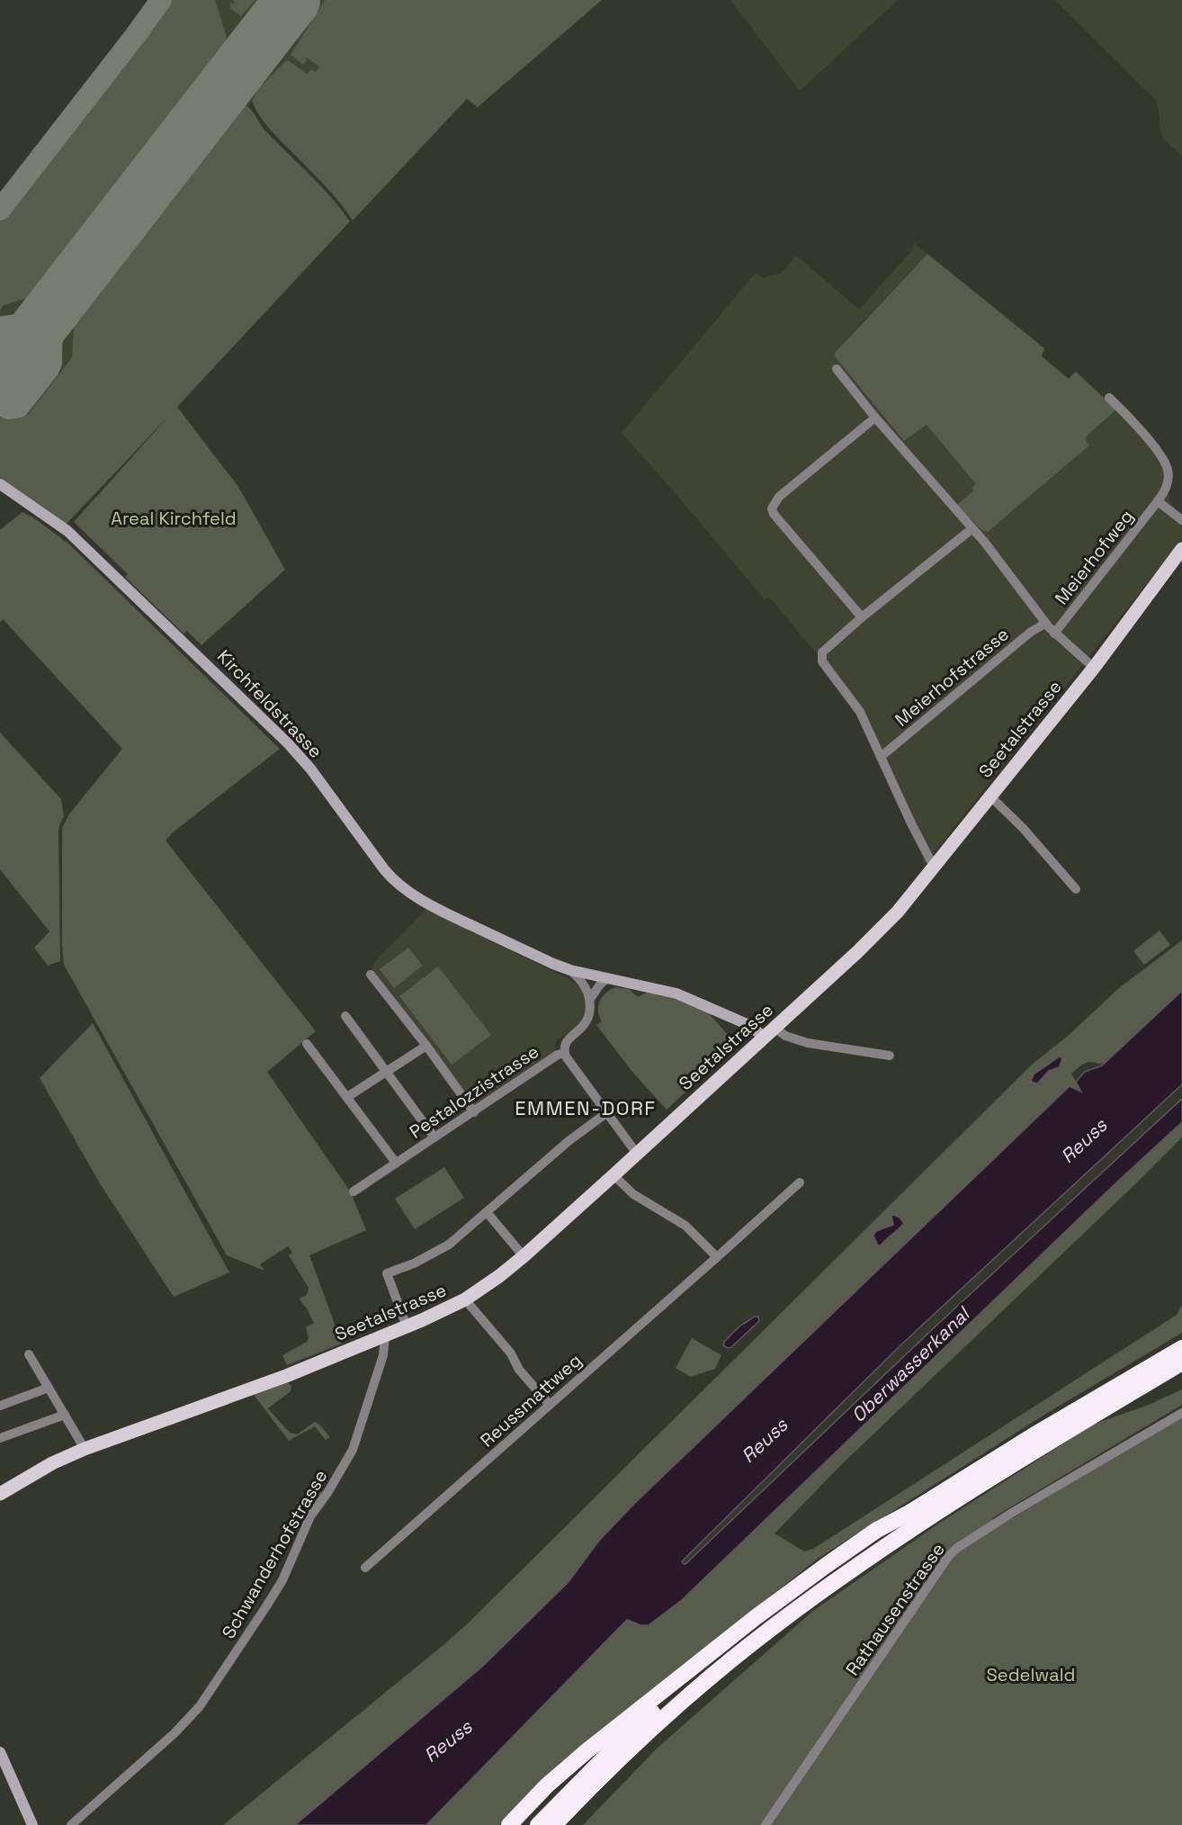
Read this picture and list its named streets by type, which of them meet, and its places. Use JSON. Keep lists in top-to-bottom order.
{
  "streets": {
    "main road": ["Seetalstrasse"],
    "street": [
      "Meierhofweg",
      "Meierhofstrasse",
      "Kirchfeldstrasse",
      "Pestalozzistrasse",
      "Reussmattweg",
      "Schwanderhofstrasse",
      "Rathausenstrasse"
    ]
  },
  "crossings": [
    ["Kirchfeldstrasse", "Seetalstrasse"],
    ["Seetalstrasse", "Pestalozzistrasse"],
    ["Seetalstrasse", "Schwanderhofstrasse"]
  ],
  "districts": ["EMMEN-DORF"],
  "water": ["Reuss", "Oberwasserkanal"],
  "parks": ["Areal Kirchfeld", "Sedelwald"]
}
